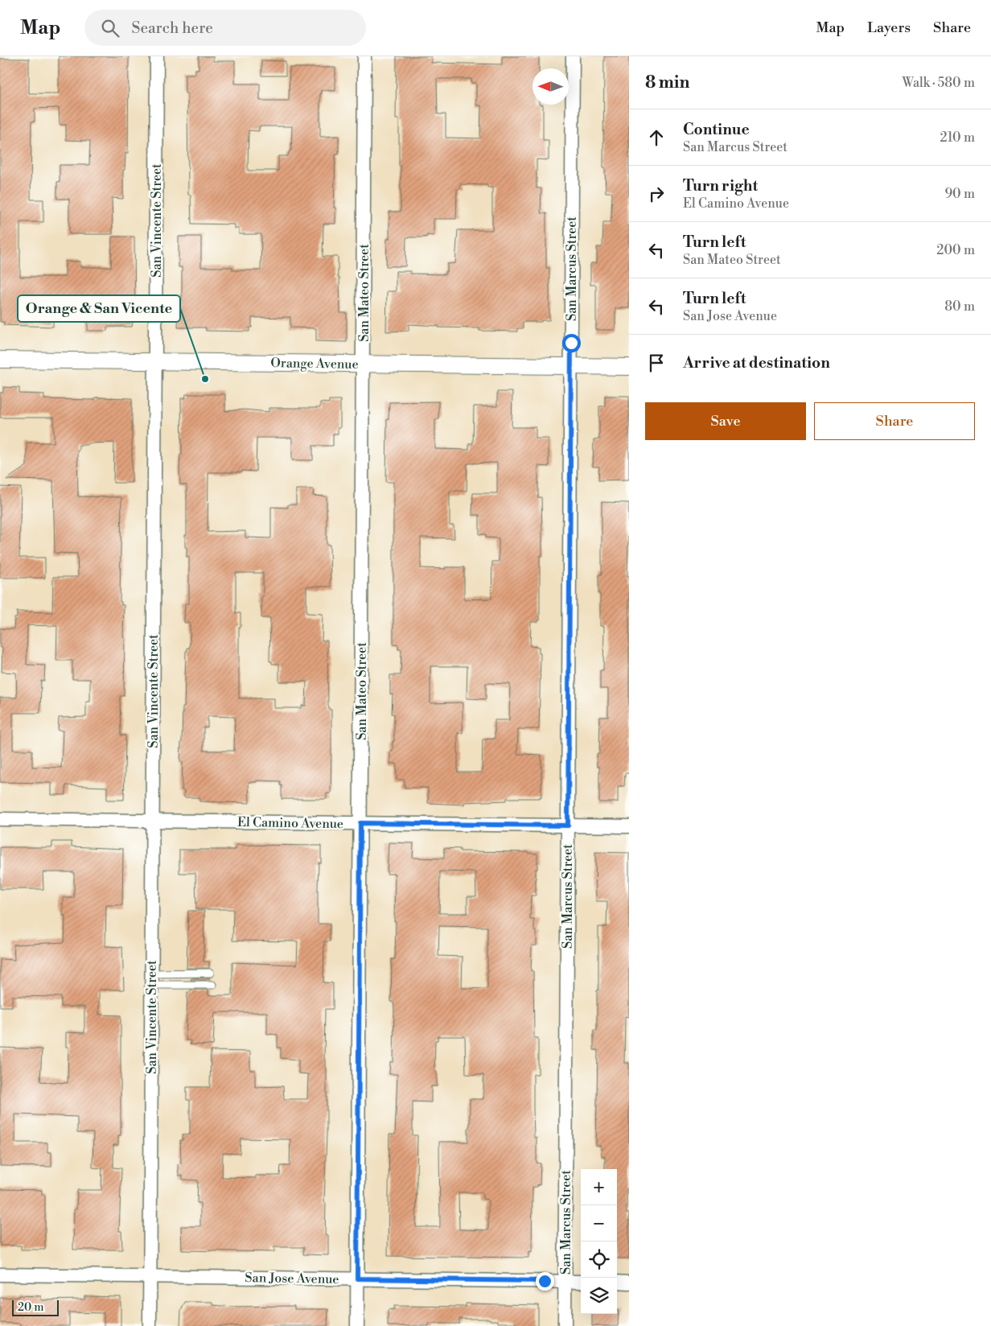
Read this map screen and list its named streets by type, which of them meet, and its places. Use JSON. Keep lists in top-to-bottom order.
{
  "streets": {
    "street": [
      "San Vincente Street",
      "San Marcus Street",
      "San Mateo Street",
      "Orange Avenue",
      "El Camino Avenue",
      "San Jose Avenue"
    ]
  },
  "crossings": [
    ["San Vincente Street", "Orange Avenue"],
    ["San Vincente Street", "El Camino Avenue"],
    ["San Vincente Street", "San Jose Avenue"],
    ["San Marcus Street", "Orange Avenue"],
    ["San Marcus Street", "El Camino Avenue"],
    ["San Marcus Street", "San Jose Avenue"],
    ["San Mateo Street", "Orange Avenue"],
    ["San Mateo Street", "El Camino Avenue"],
    ["San Mateo Street", "San Jose Avenue"]
  ],
  "places": ["Orange & San Vicente"],
  "scale_bar": "20 m",
  "north": "left",
  "page": {
    "header": "Map",
    "search": "Search here",
    "nav": ["Map", "Layers", "Share"],
    "heading": ["8 min", "Walk · 580 m"],
    "list": [
      ["Continue", "San Marcus Street", "210 m"],
      ["Turn right", "El Camino Avenue", "90 m"],
      ["Turn left", "San Mateo Street", "200 m"],
      ["Turn left", "San Jose Avenue", "80 m"],
      "Arrive at destination"
    ],
    "buttons": ["Save", "Share"],
    "map_buttons": ["+", "−"],
    "scale": "20 m"
  }
}
